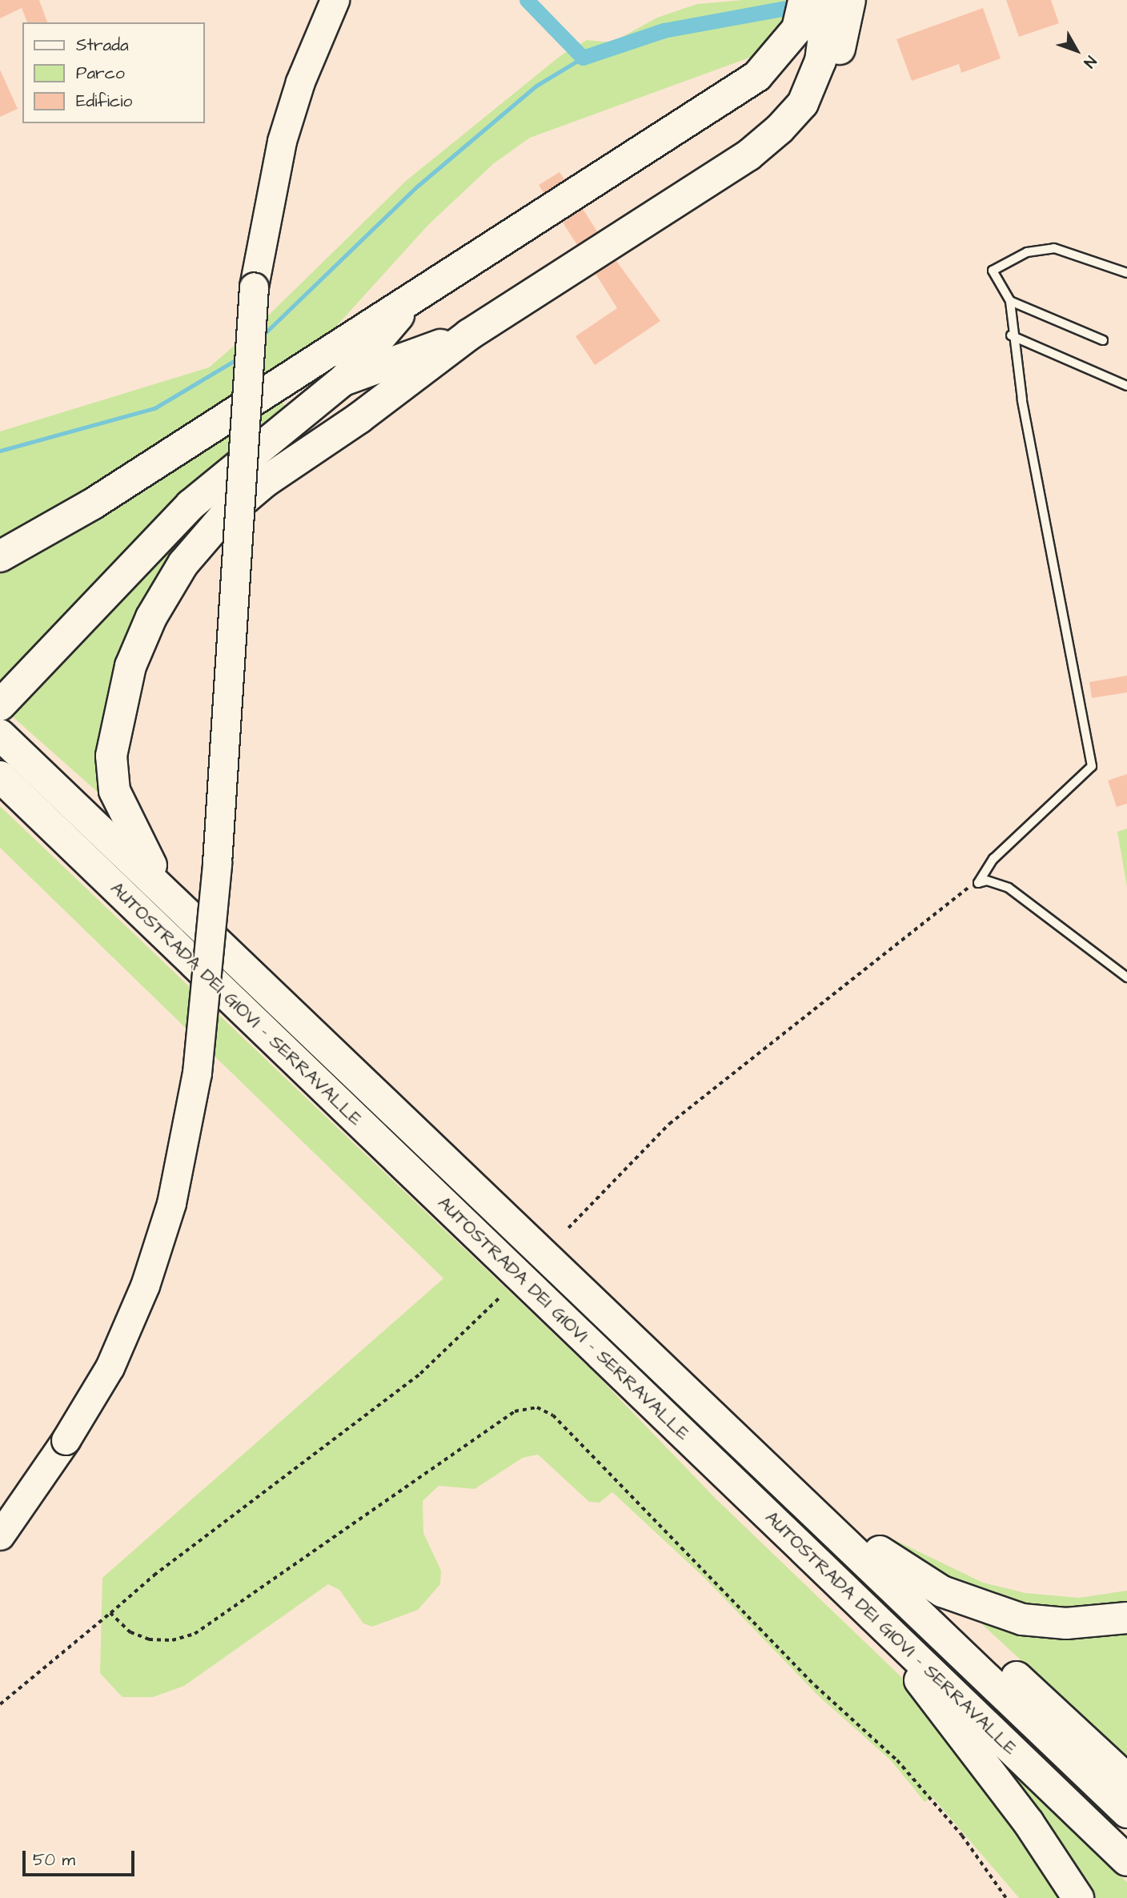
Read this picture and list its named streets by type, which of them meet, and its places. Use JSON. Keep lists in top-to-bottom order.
{
  "streets": {
    "highway": ["AUTOSTRADA DEI GIOVI - SERRAVALLE"]
  },
  "legend": ["Strada", "Parco", "Edificio"],
  "scale_bar": "50 m",
  "north": "bottom right"
}
